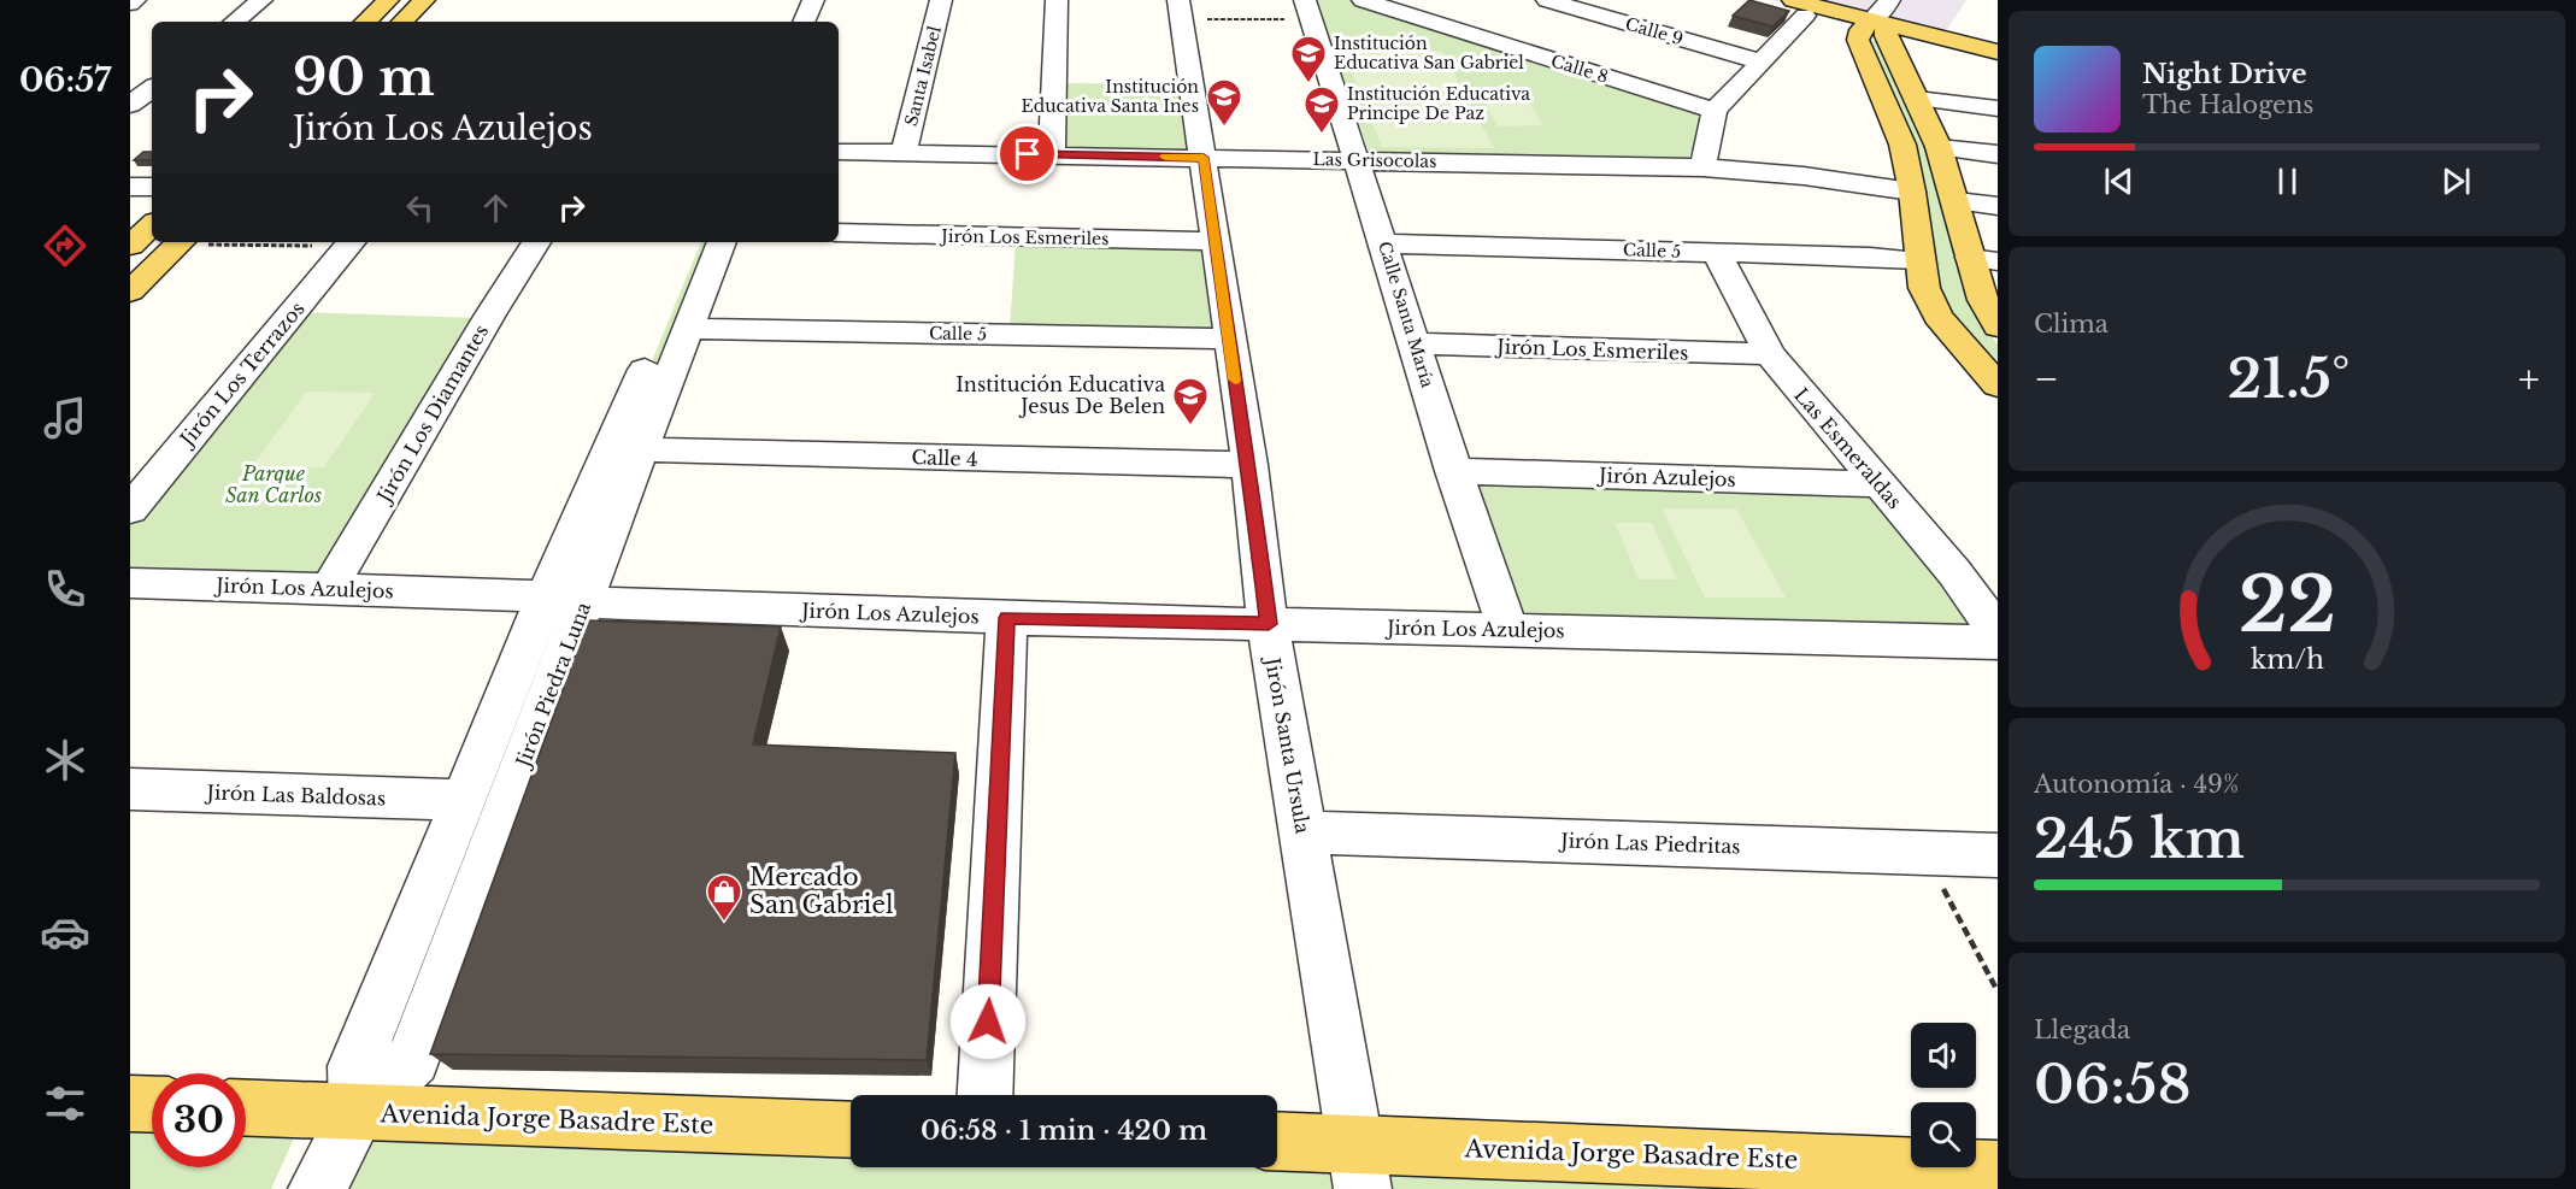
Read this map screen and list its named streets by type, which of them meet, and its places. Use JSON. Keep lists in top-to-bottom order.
{
  "streets": {
    "main road": ["Avenida Jorge Basadre Este"],
    "street": [
      "Calle 9",
      "Calle 8",
      "Santa Isabel",
      "Las Grisocolas",
      "Jirón Los Esmeriles",
      "Calle 5",
      "Calle Santa María",
      "Jirón Los Terrazos",
      "Jirón Los Diamantes",
      "Las Esmeraldas",
      "Calle 4",
      "Jirón Azulejos",
      "Jirón Los Azulejos",
      "Jirón Piedra Luna",
      "Jirón Santa Ursula",
      "Jirón Las Baldosas",
      "Jirón Las Piedritas"
    ]
  },
  "crossings": [
    ["Santa Isabel", "Las Grisocolas"],
    ["Las Grisocolas", "Calle Santa María"],
    ["Las Grisocolas", "Jirón Santa Ursula"],
    ["Jirón Los Esmeriles", "Calle Santa María"],
    ["Jirón Los Esmeriles", "Las Esmeraldas"],
    ["Jirón Los Esmeriles", "Jirón Santa Ursula"],
    ["Calle 5", "Calle Santa María"],
    ["Calle 5", "Las Esmeraldas"],
    ["Calle 5", "Jirón Piedra Luna"],
    ["Calle 5", "Jirón Santa Ursula"],
    ["Calle Santa María", "Jirón Azulejos"],
    ["Calle Santa María", "Jirón Los Azulejos"],
    ["Jirón Los Diamantes", "Jirón Los Azulejos"],
    ["Las Esmeraldas", "Jirón Azulejos"],
    ["Calle 4", "Jirón Piedra Luna"],
    ["Calle 4", "Jirón Santa Ursula"],
    ["Jirón Los Azulejos", "Jirón Piedra Luna"],
    ["Jirón Los Azulejos", "Jirón Santa Ursula"],
    ["Jirón Piedra Luna", "Jirón Las Baldosas"],
    ["Jirón Piedra Luna", "Avenida Jorge Basadre Este"],
    ["Jirón Santa Ursula", "Jirón Las Piedritas"],
    ["Jirón Santa Ursula", "Avenida Jorge Basadre Este"]
  ],
  "parks": ["Parque San Carlos"],
  "places": {
    "school or university": [
      "Institución Educativa San Gabriel",
      "Institución Educativa Santa Ines",
      "Institución Educativa Principe De Paz",
      "Institución Educativa Jesus De Belen"
    ],
    "shop": ["Mercado San Gabriel"]
  },
  "page": {
    "tabs": "06:57",
    "turn": ["90 m", "Jirón Los Azulejos"],
    "song": ["Night Drive", "The Halogens"],
    "tile": [
      "Clima",
      ["Autonomía · 49%", "245 km"],
      ["Llegada", "06:58"]
    ],
    "heat": ["−", "21.5°", "+"],
    "limit": "30",
    "trip": "06:58 · 1 min · 420 m",
    "gauge": ["22", "km/h"]
  }
}
